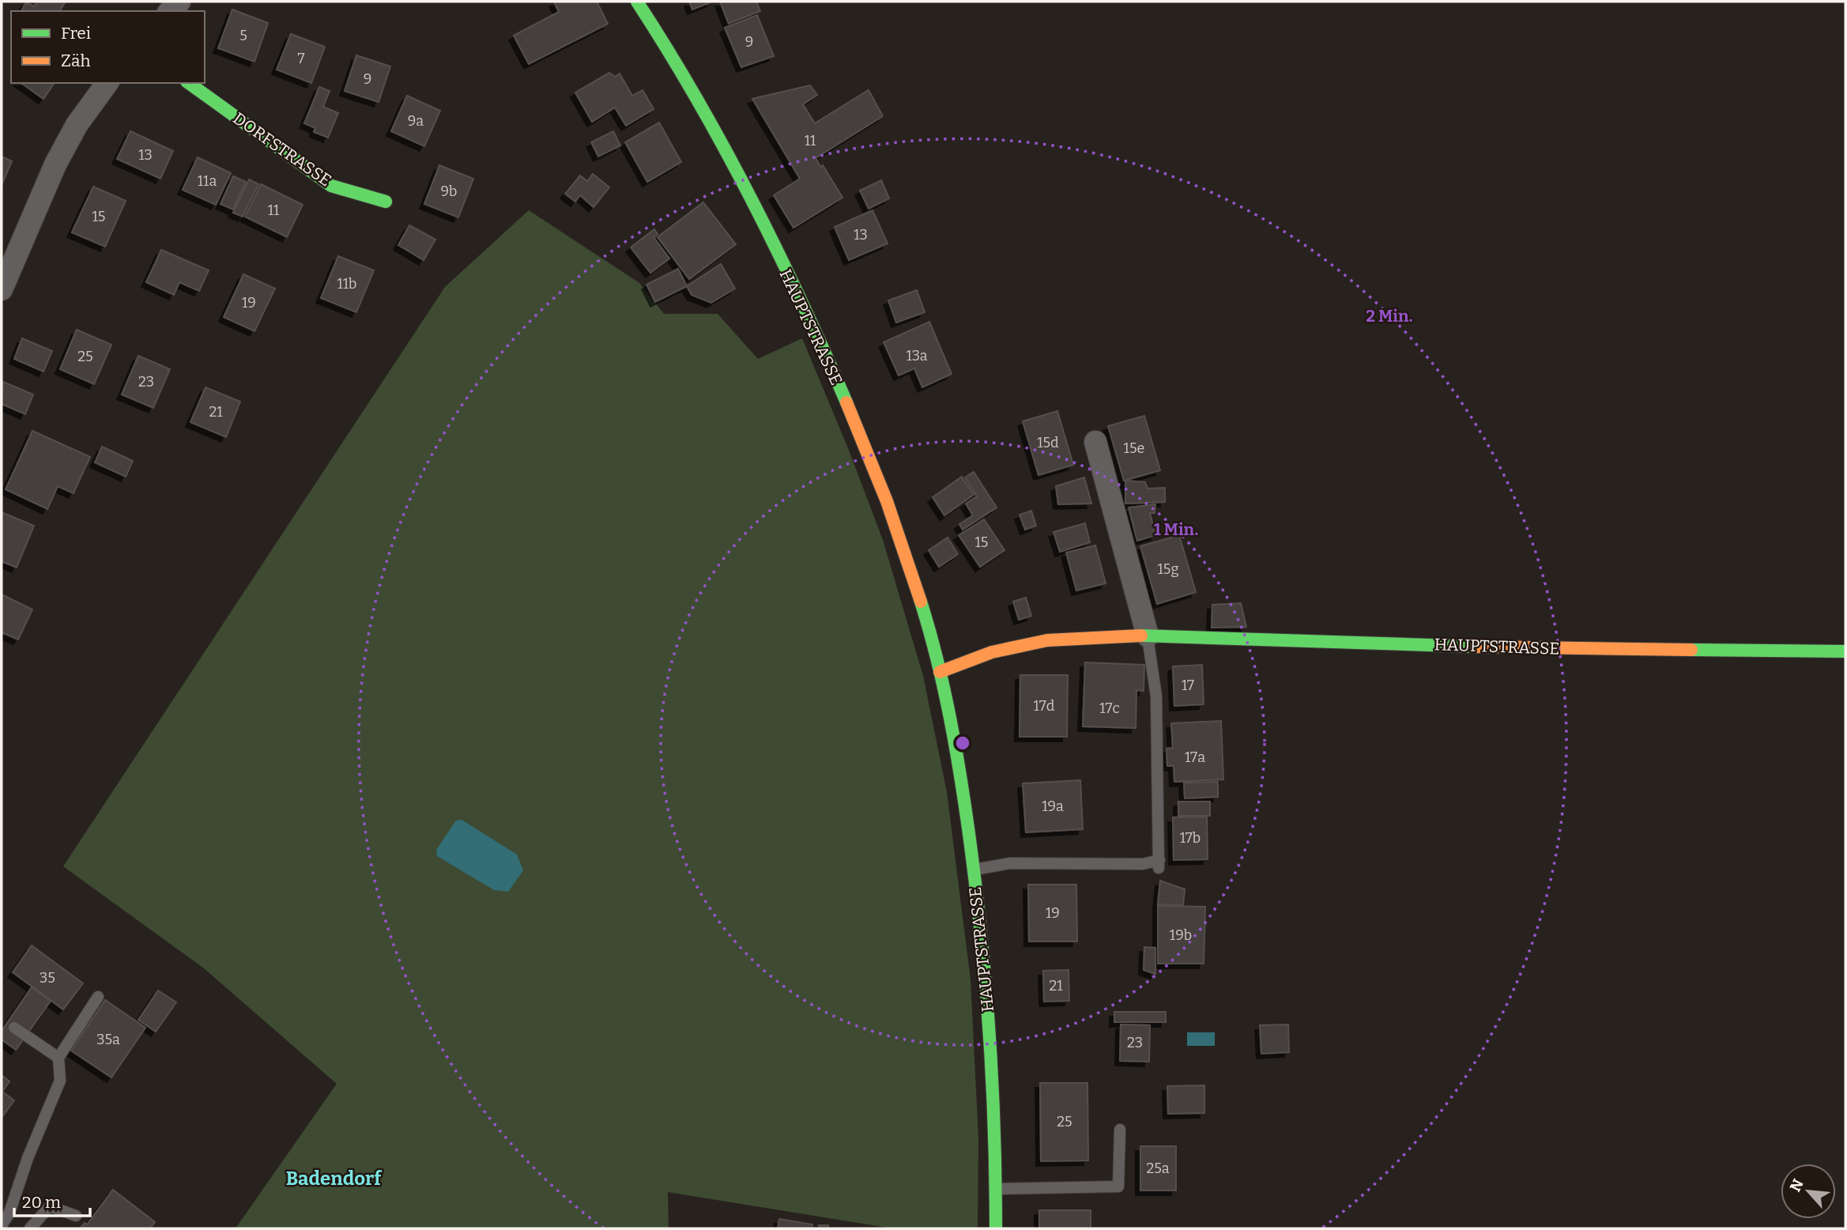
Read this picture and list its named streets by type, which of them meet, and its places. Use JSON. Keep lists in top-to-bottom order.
{
  "streets": {
    "main road": ["DORFSTRASSE", "HAUPTSTRASSE"]
  },
  "districts": ["Badendorf"],
  "house_numbers": [
    "5",
    "9",
    "7",
    "9",
    "9a",
    "11",
    "13",
    "11a",
    "9b",
    "11",
    "15",
    "13",
    "11b",
    "19",
    "13a",
    "25",
    "23",
    "21",
    "15d",
    "15e",
    "15",
    "15g",
    "17",
    "17d",
    "17c",
    "17a",
    "19a",
    "17b",
    "19",
    "19b",
    "35",
    "21",
    "35a",
    "23",
    "25",
    "25a"
  ],
  "legend": ["Frei", "Zäh"],
  "scale_bar": "20 m",
  "north": "top left",
  "rings": ["2 Min.", "1 Min."]
}
